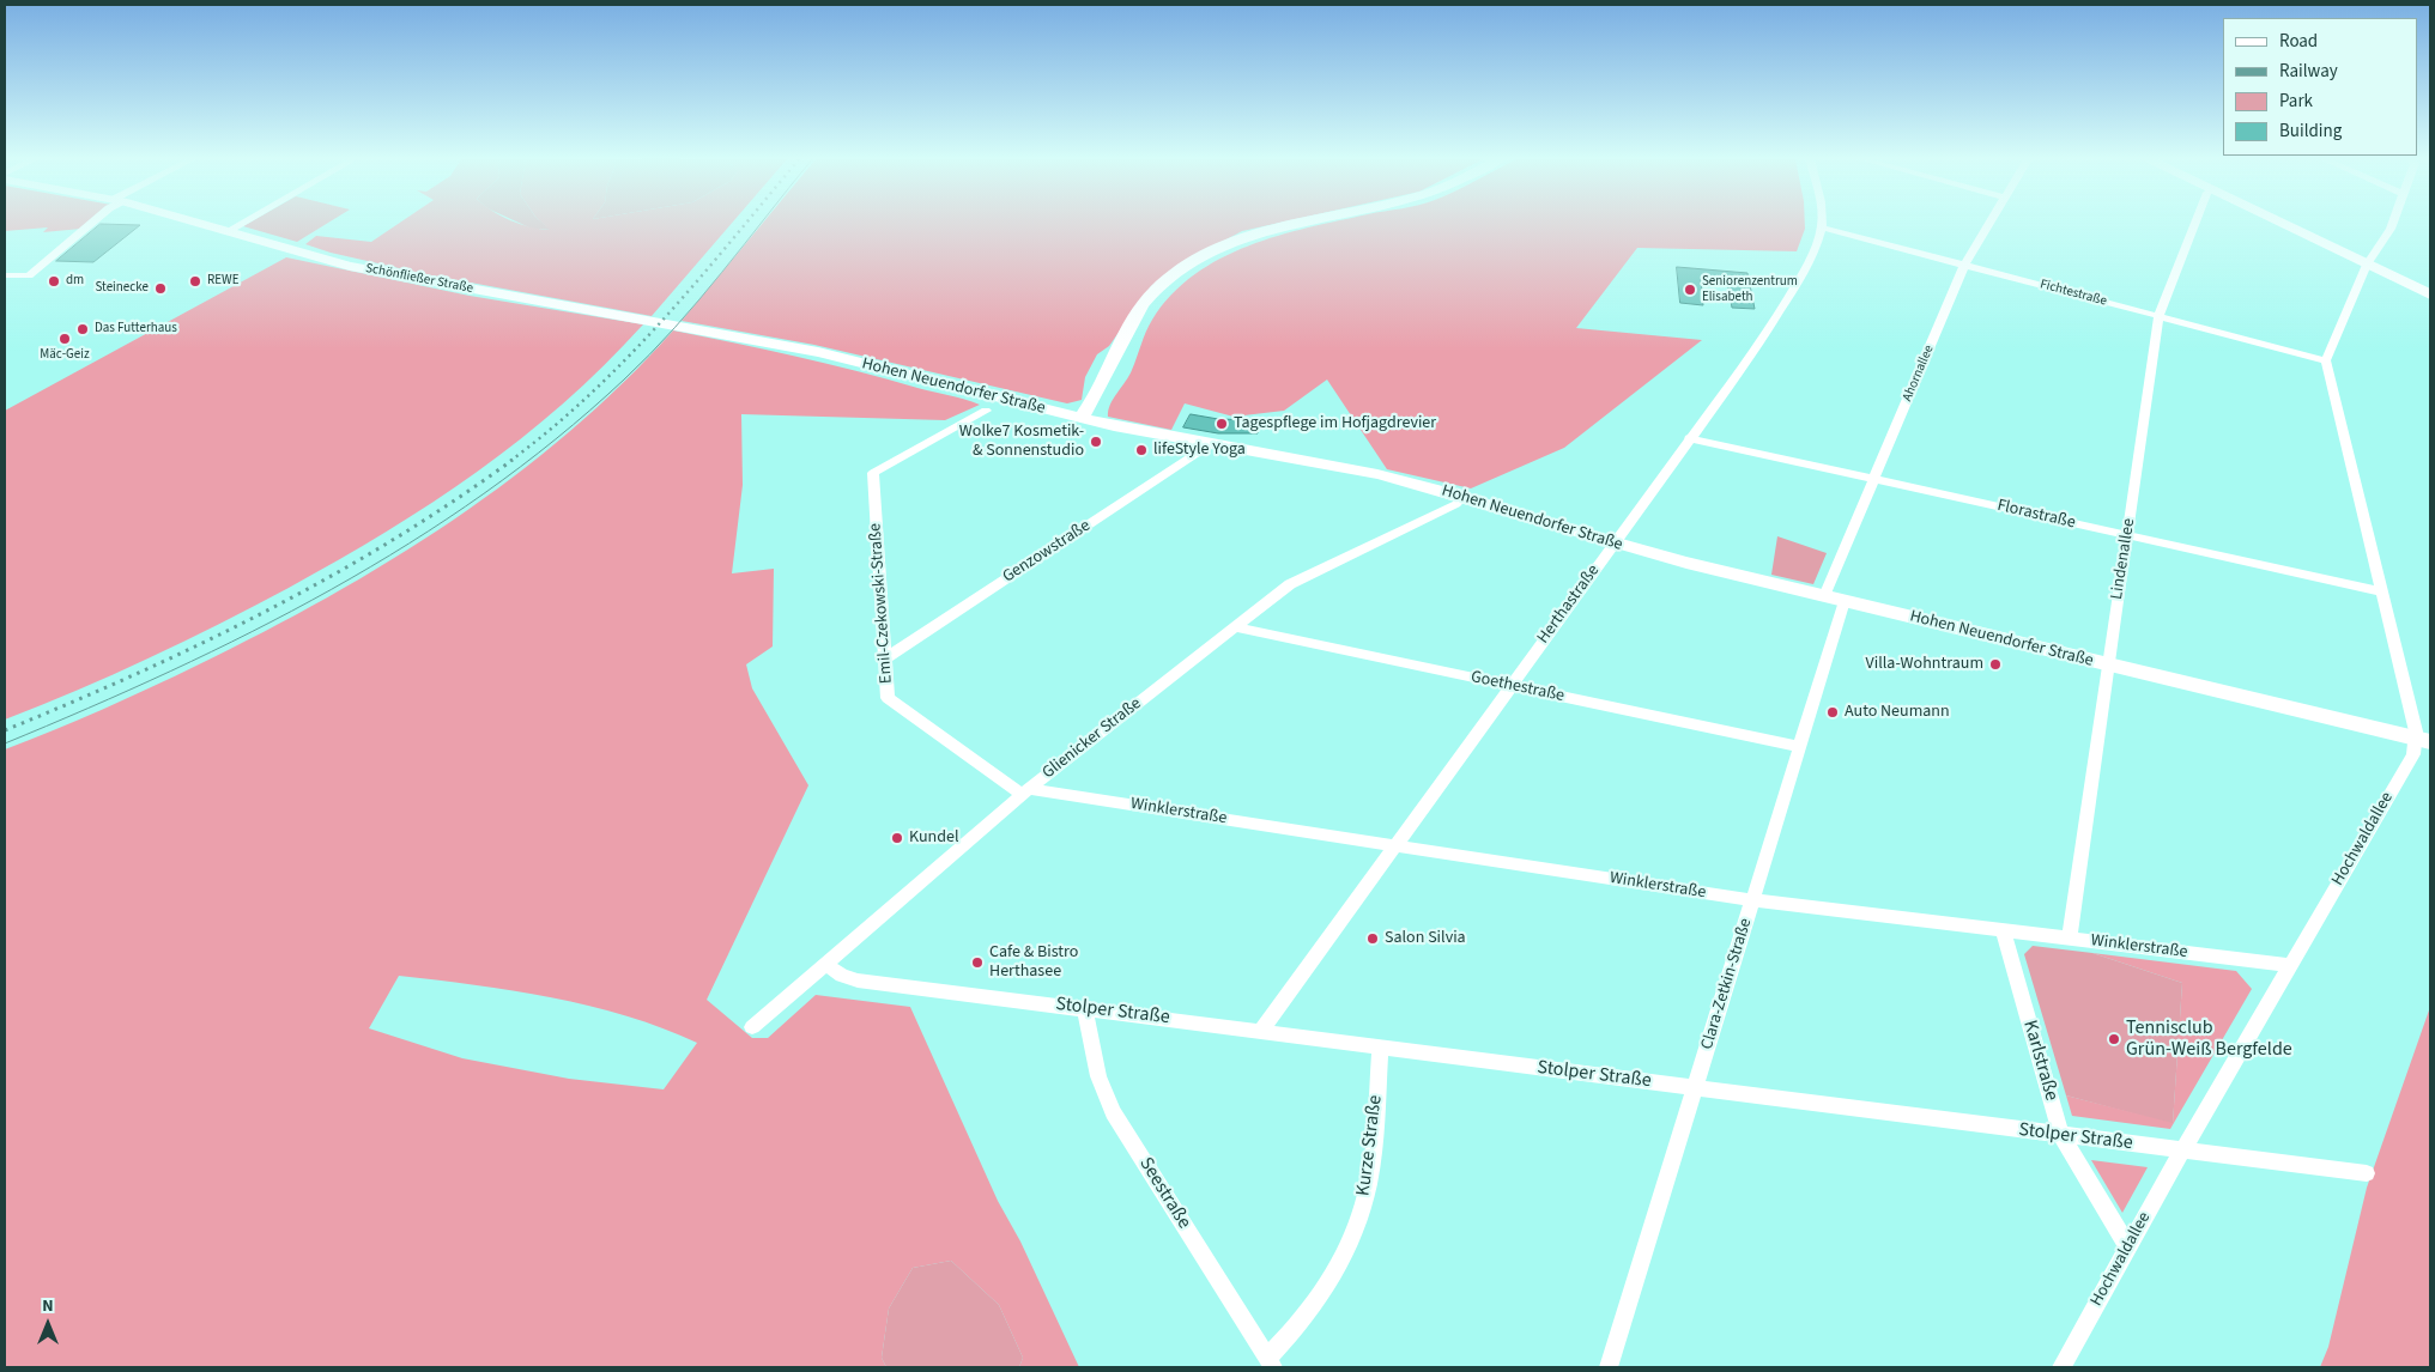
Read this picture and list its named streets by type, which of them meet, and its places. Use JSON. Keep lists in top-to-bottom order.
{
  "streets": {
    "main road": ["Schönfließer Straße", "Hohen Neuendorfer Straße"],
    "street": [
      "Fichtestraße",
      "Ahornallee",
      "Florastraße",
      "Genzowstraße",
      "Lindenallee",
      "Emil-Czekowski-Straße",
      "Herthastraße",
      "Goethestraße",
      "Glienicker Straße",
      "Winklerstraße",
      "Hochwaldallee",
      "Clara-Zetkin-Straße",
      "Stolper Straße",
      "Karlstraße",
      "Kurze Straße",
      "Seestraße"
    ]
  },
  "crossings": [
    ["Schönfließer Straße", "Hohen Neuendorfer Straße"],
    ["Fichtestraße", "Ahornallee"],
    ["Fichtestraße", "Lindenallee"],
    ["Fichtestraße", "Herthastraße"],
    ["Ahornallee", "Hohen Neuendorfer Straße"],
    ["Ahornallee", "Florastraße"],
    ["Hohen Neuendorfer Straße", "Genzowstraße"],
    ["Hohen Neuendorfer Straße", "Lindenallee"],
    ["Hohen Neuendorfer Straße", "Herthastraße"],
    ["Hohen Neuendorfer Straße", "Glienicker Straße"],
    ["Hohen Neuendorfer Straße", "Hochwaldallee"],
    ["Hohen Neuendorfer Straße", "Clara-Zetkin-Straße"],
    ["Florastraße", "Lindenallee"],
    ["Florastraße", "Herthastraße"],
    ["Genzowstraße", "Emil-Czekowski-Straße"],
    ["Lindenallee", "Winklerstraße"],
    ["Emil-Czekowski-Straße", "Glienicker Straße"],
    ["Emil-Czekowski-Straße", "Winklerstraße"],
    ["Herthastraße", "Goethestraße"],
    ["Herthastraße", "Winklerstraße"],
    ["Herthastraße", "Stolper Straße"],
    ["Goethestraße", "Glienicker Straße"],
    ["Goethestraße", "Clara-Zetkin-Straße"],
    ["Glienicker Straße", "Winklerstraße"],
    ["Glienicker Straße", "Stolper Straße"],
    ["Winklerstraße", "Hochwaldallee"],
    ["Winklerstraße", "Clara-Zetkin-Straße"],
    ["Winklerstraße", "Karlstraße"],
    ["Hochwaldallee", "Stolper Straße"],
    ["Hochwaldallee", "Karlstraße"],
    ["Clara-Zetkin-Straße", "Stolper Straße"],
    ["Stolper Straße", "Karlstraße"],
    ["Stolper Straße", "Kurze Straße"],
    ["Stolper Straße", "Seestraße"],
    ["Kurze Straße", "Seestraße"]
  ],
  "places": [
    "dm",
    "REWE",
    "Steinecke",
    "Seniorenzentrum Elisabeth",
    "Das Futterhaus",
    "Mäc-Geiz",
    "Tagespflege im Hofjagdrevier",
    "Wolke7 Kosmetik- & Sonnenstudio",
    "lifeStyle Yoga",
    "Villa-Wohntraum",
    "Auto Neumann",
    "Kundel",
    "Salon Silvia",
    "Cafe & Bistro Herthasee",
    "Tennisclub Grün-Weiß Bergfelde"
  ],
  "legend": [
    "Road",
    "Railway",
    "Park",
    "Building"
  ],
  "north": "top"
}
